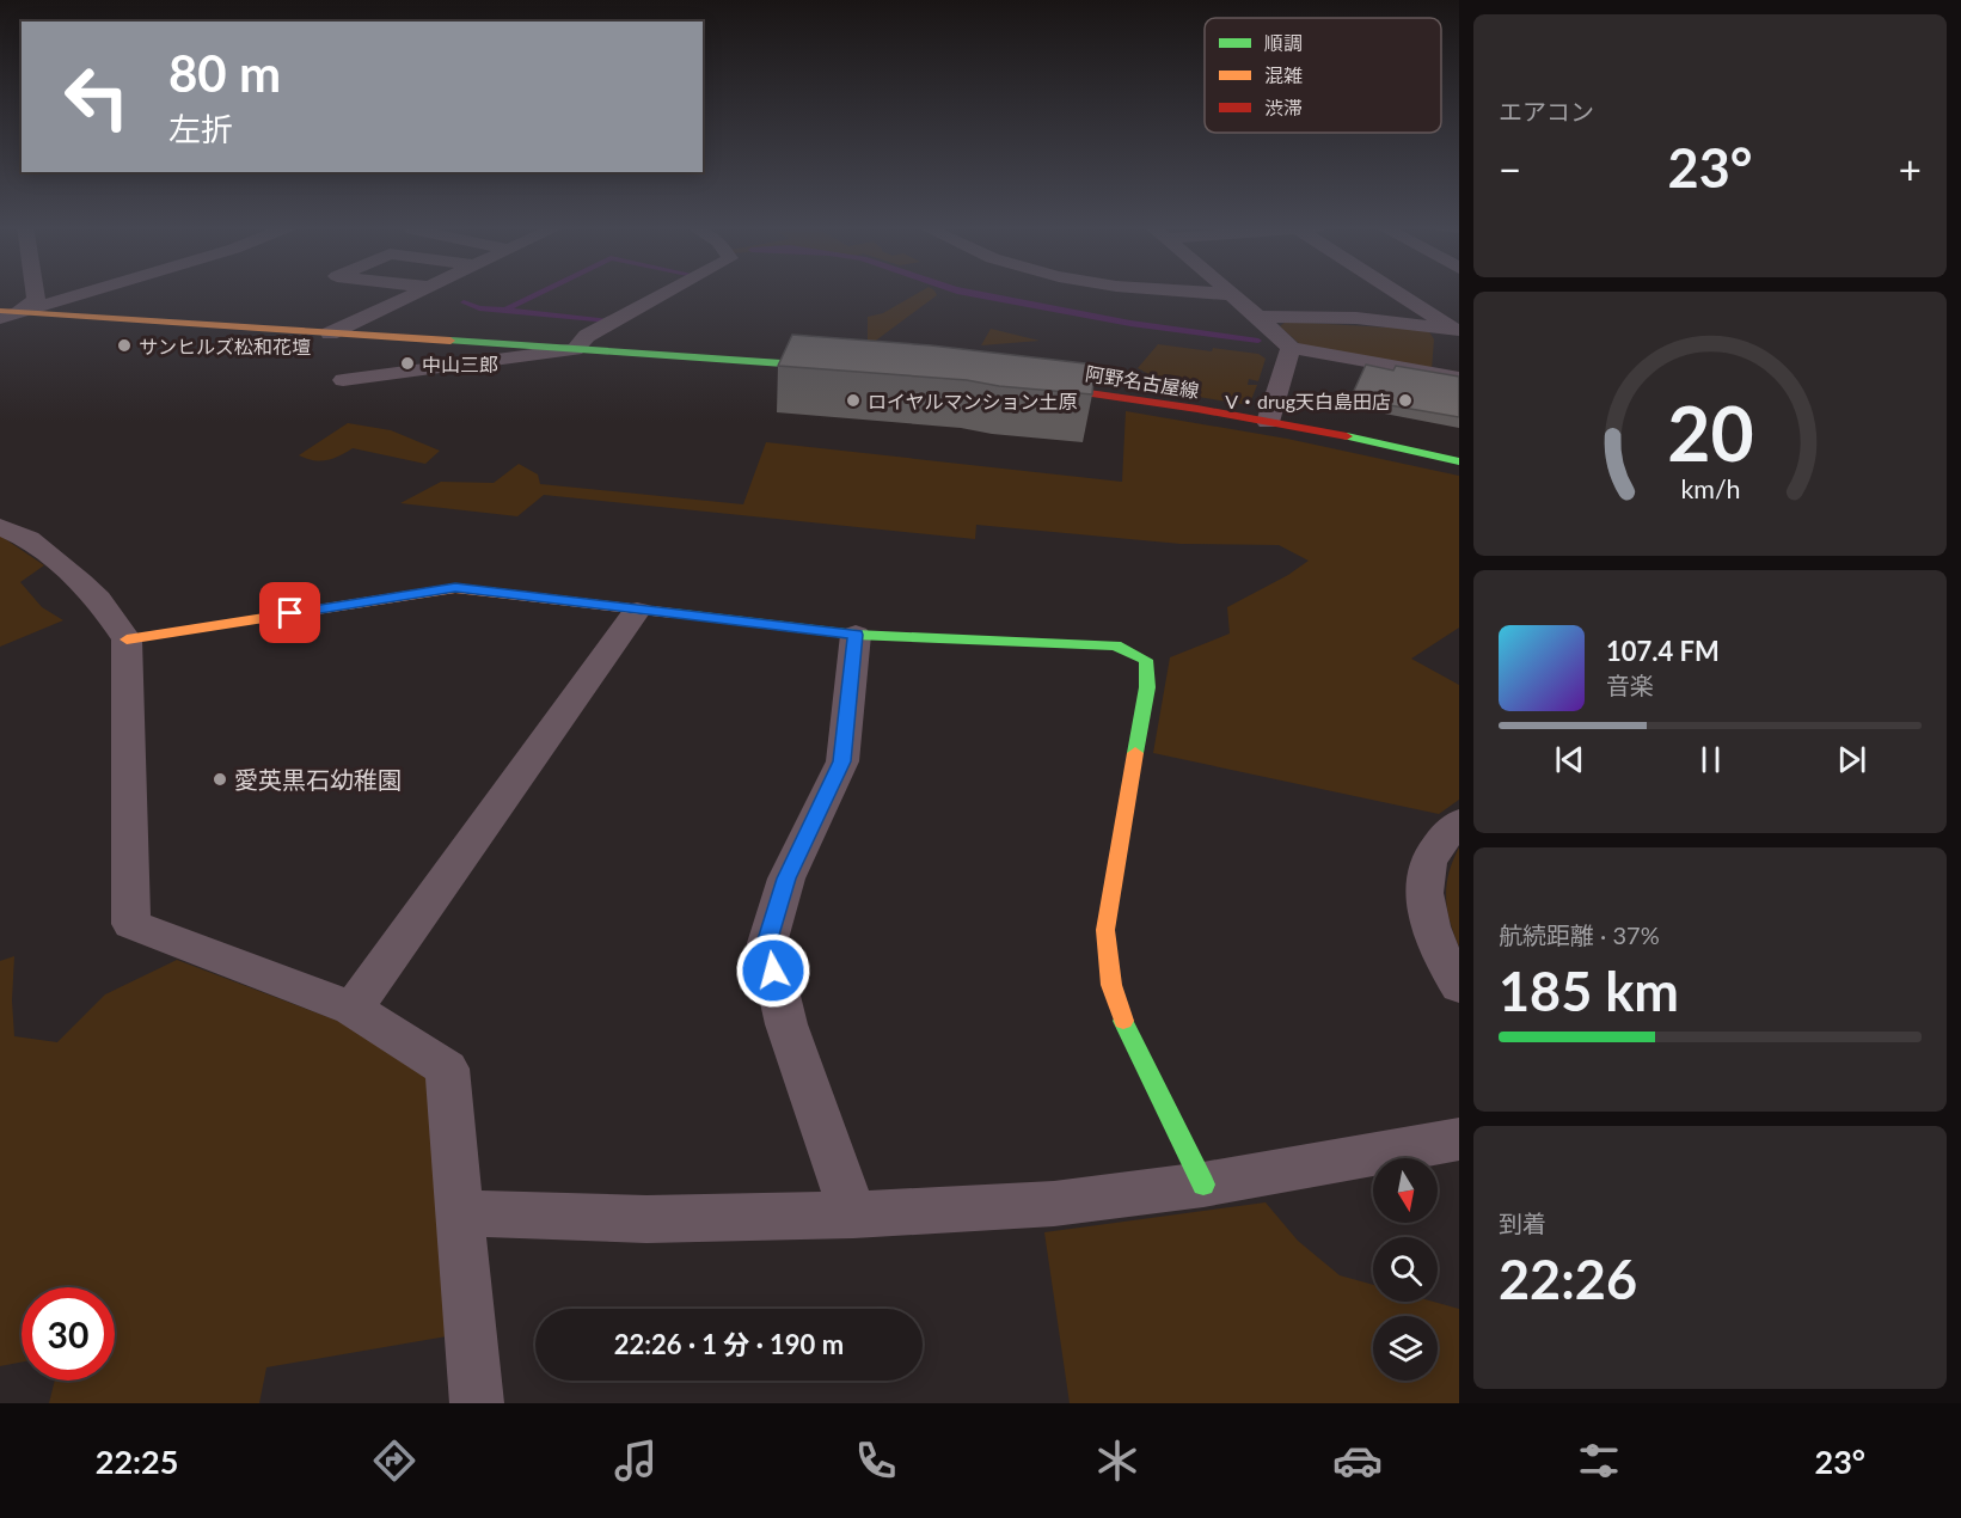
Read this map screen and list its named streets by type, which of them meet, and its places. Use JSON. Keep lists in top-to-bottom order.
{
  "streets": {
    "main road": ["阿野名古屋線"]
  },
  "places": [
    "サンヒルズ松和花壇",
    "中山三郎",
    "ロイヤルマンション土原",
    "V・drug天白島田店",
    "愛英黒石幼稚園"
  ],
  "legend": ["順調", "混雑", "渋滞"],
  "north": "bottom",
  "page": {
    "tile": [
      "エアコン",
      ["航続距離 · 37%", "185 km"],
      ["到着", "22:26"]
    ],
    "turn": ["80 m", "左折"],
    "heat": ["−", "23°", "+"],
    "song": ["107.4 FM", "音楽"],
    "limit": "30",
    "trip": "22:26 · 1 分 · 190 m",
    "tabs": ["22:25", "23°"],
    "gauge": ["20", "km/h"]
  }
}
